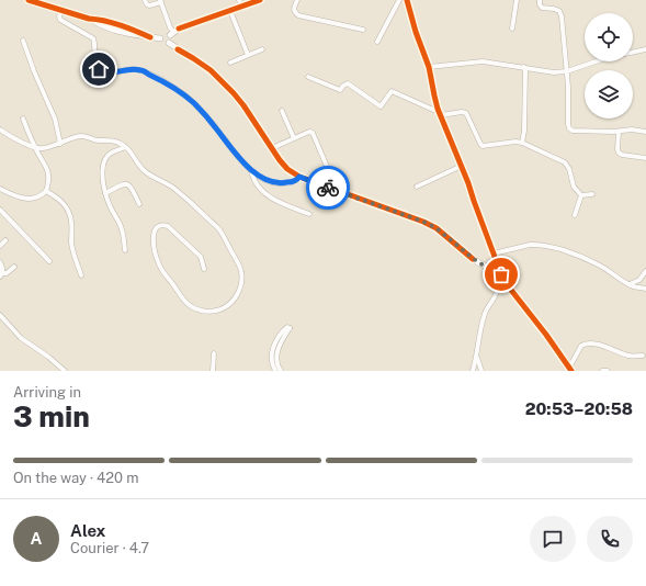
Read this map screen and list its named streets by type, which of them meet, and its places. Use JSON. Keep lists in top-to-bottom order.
{
  "page": {
    "heading": ["3 min", "Arriving in", "20:53–20:58"],
    "panel": ["Alex", "Courier · 4.7"],
    "bar": "On the way · 420 m",
    "round": "A"
  }
}
